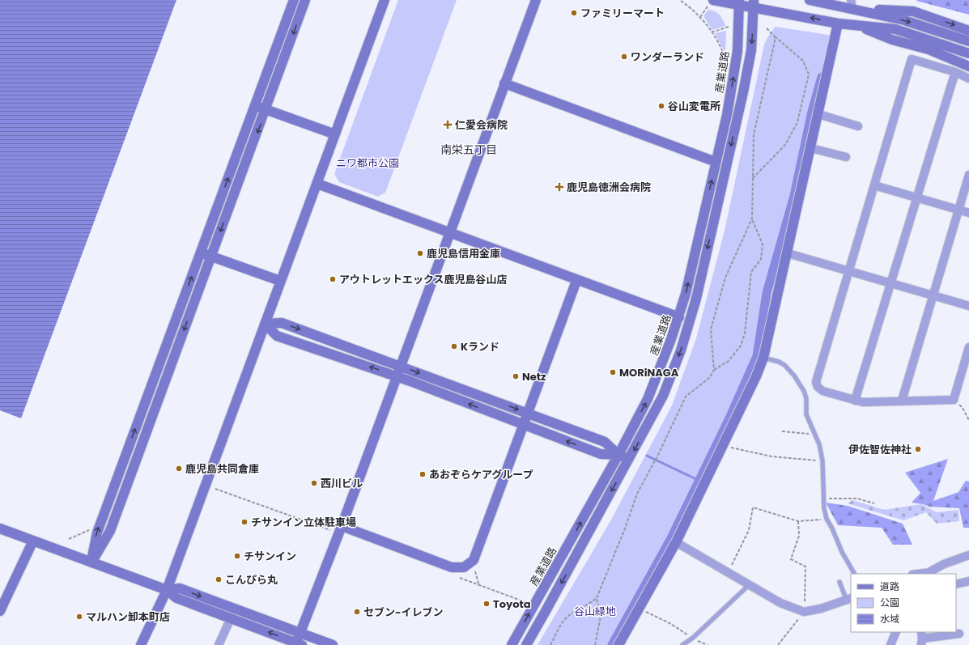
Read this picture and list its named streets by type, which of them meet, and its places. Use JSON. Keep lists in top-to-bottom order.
{
  "streets": {
    "street": ["産業道路"]
  },
  "districts": ["南栄五丁目"],
  "parks": ["ニワ都市公園", "谷山緑地"],
  "places": {
    "other": [
      "ファミリーマート",
      "ワンダーランド",
      "谷山変電所",
      "鹿児島信用金庫",
      "アウトレットエックス鹿児島谷山店",
      "Kランド",
      "MORiNAGA",
      "Netz",
      "伊佐智佐神社",
      "鹿児島共同倉庫",
      "あおぞらケアグループ",
      "西川ビル",
      "チサンイン立体駐車場",
      "チサンイン",
      "こんぴら丸",
      "Toyota",
      "セブン-イレブン",
      "マルハン卸本町店"
    ],
    "health": ["仁愛会病院", "鹿児島徳洲会病院"]
  },
  "legend": ["道路", "公園", "水域"]
}
